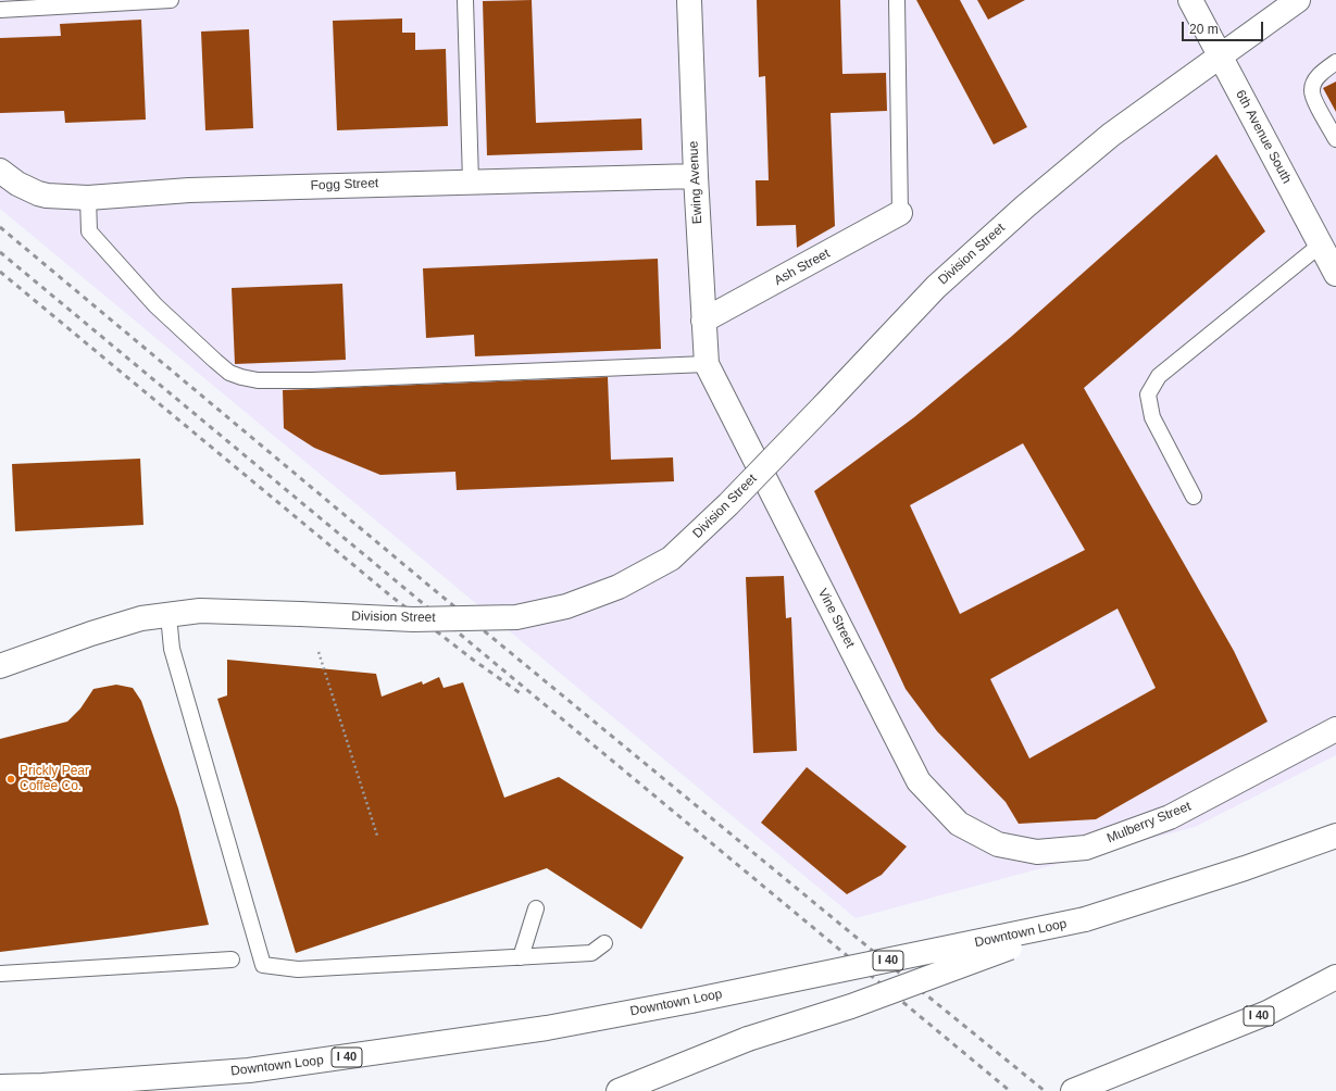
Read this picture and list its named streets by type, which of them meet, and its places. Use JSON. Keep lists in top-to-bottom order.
{
  "streets": {
    "main road": [
      "6th Avenue South",
      "Ewing Avenue",
      "Fogg Street",
      "Division Street",
      "Ash Street",
      "Vine Street",
      "Mulberry Street",
      "Downtown Loop",
      "I 40"
    ]
  },
  "crossings": [
    ["6th Avenue South", "Division Street"],
    ["Ewing Avenue", "Fogg Street"],
    ["Ewing Avenue", "Ash Street"],
    ["Ewing Avenue", "Vine Street"],
    ["Vine Street", "Mulberry Street"]
  ],
  "places": ["Prickly Pear Coffee Co."],
  "scale_bar": "20 m"
}
